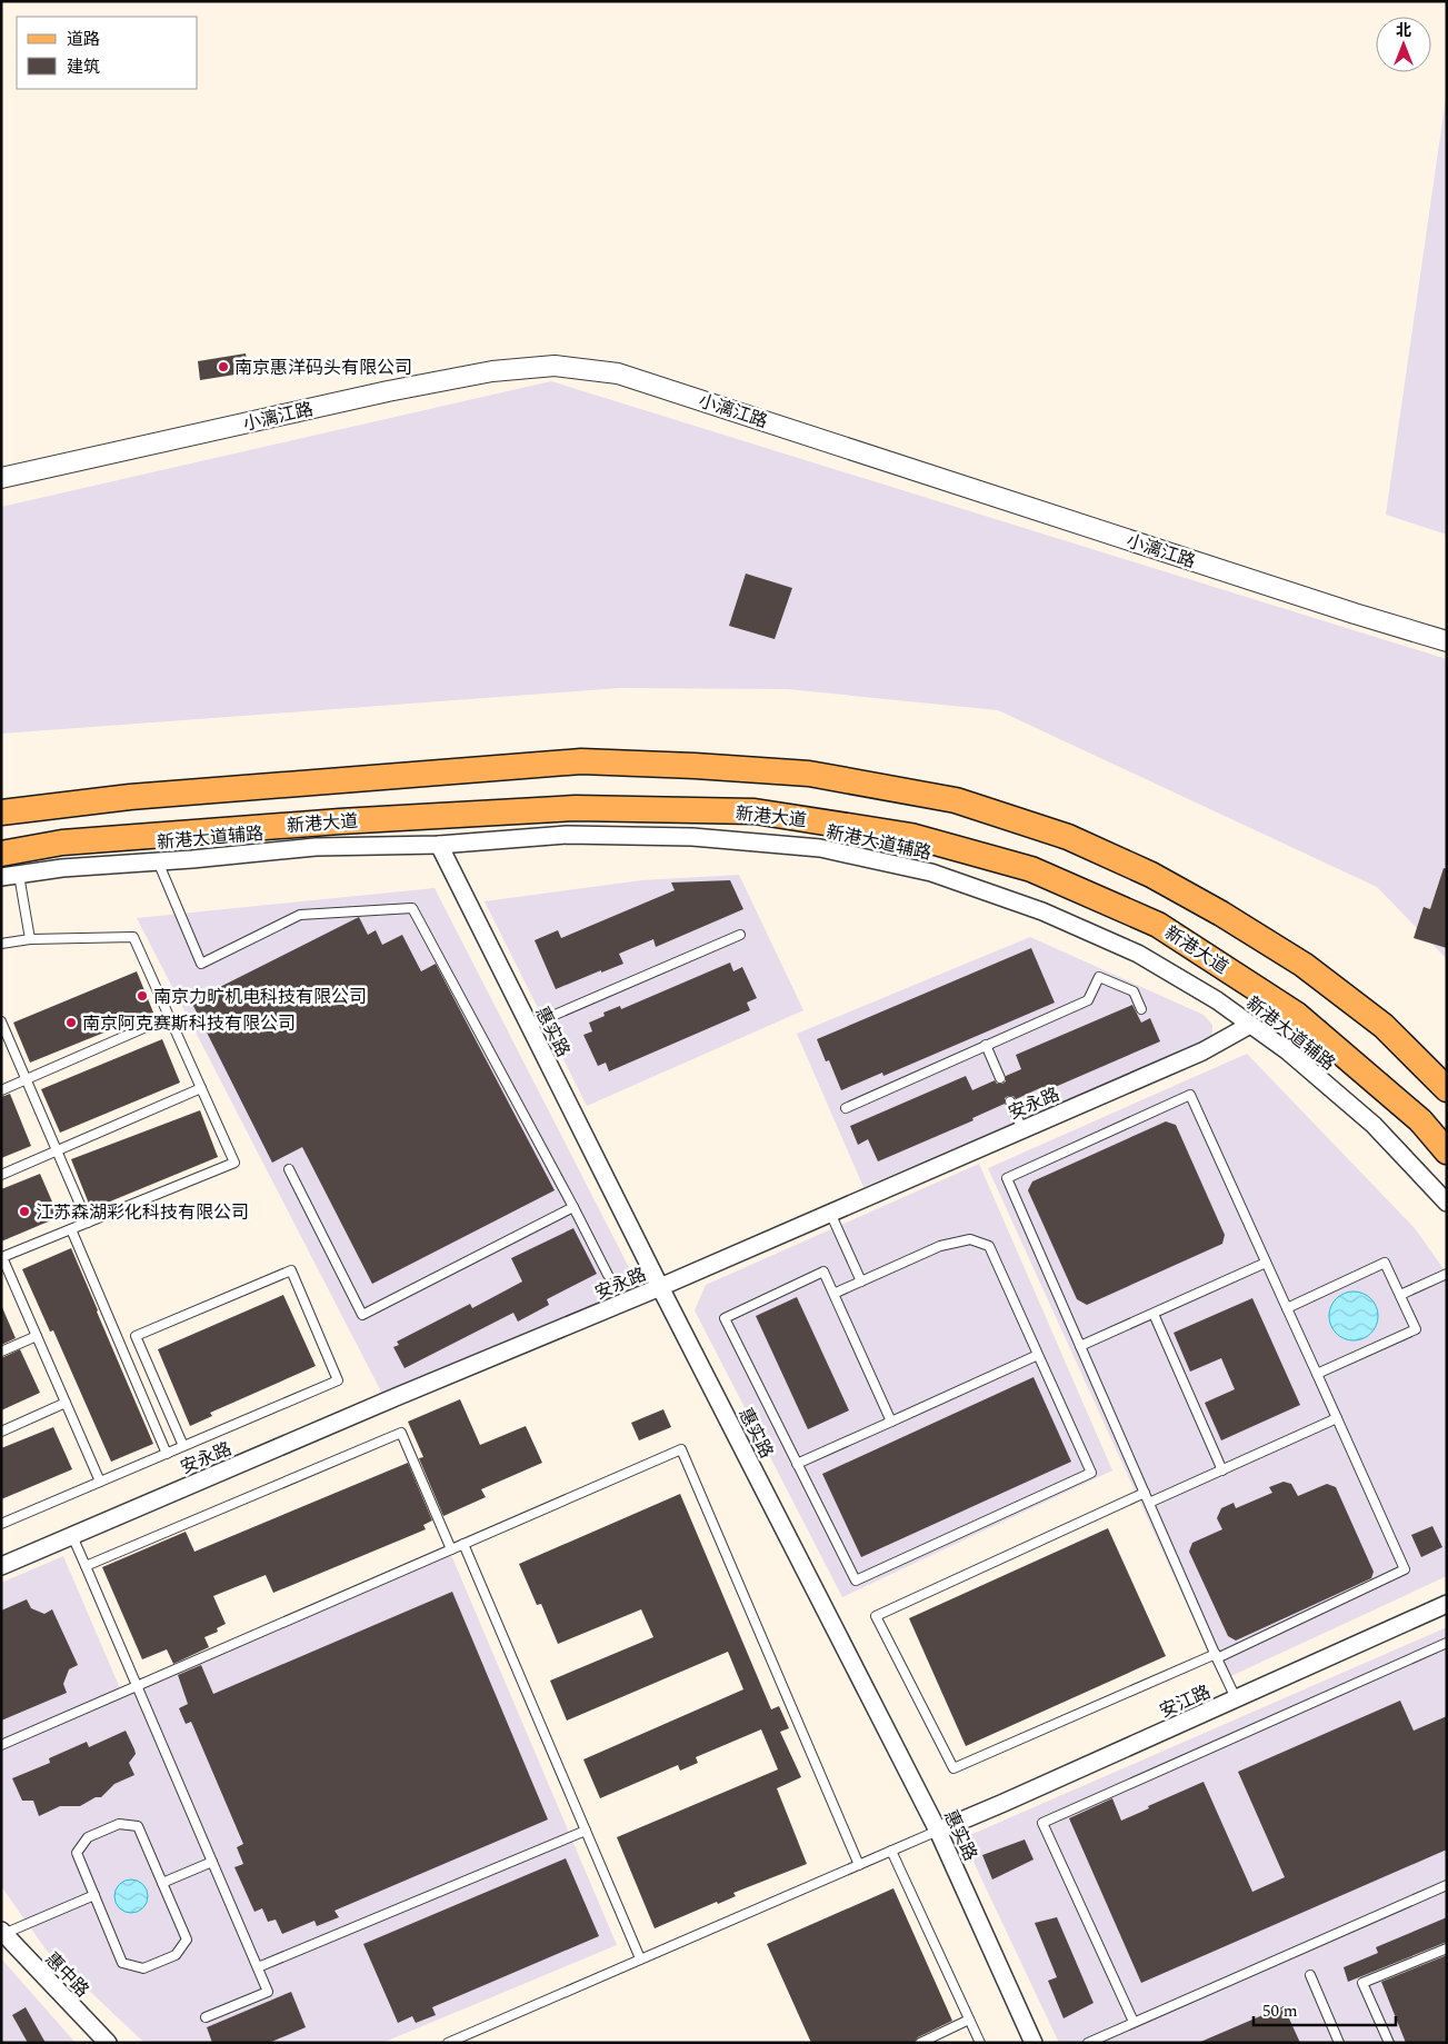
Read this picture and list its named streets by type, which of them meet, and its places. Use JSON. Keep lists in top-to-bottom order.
{
  "streets": {
    "main road": ["新港大道"],
    "street": [
      "小漓江路",
      "新港大道辅路",
      "惠实路",
      "安永路",
      "安江路",
      "惠中路"
    ]
  },
  "crossings": [
    ["新港大道辅路", "惠实路"],
    ["新港大道辅路", "安永路"],
    ["惠实路", "安永路"],
    ["惠实路", "安江路"]
  ],
  "places": [
    "南京惠洋码头有限公司",
    "南京力旷机电科技有限公司",
    "南京阿克赛斯科技有限公司",
    "江苏森湖彩化科技有限公司"
  ],
  "legend": ["道路", "建筑"],
  "scale_bar": "50 m",
  "north": "top"
}
